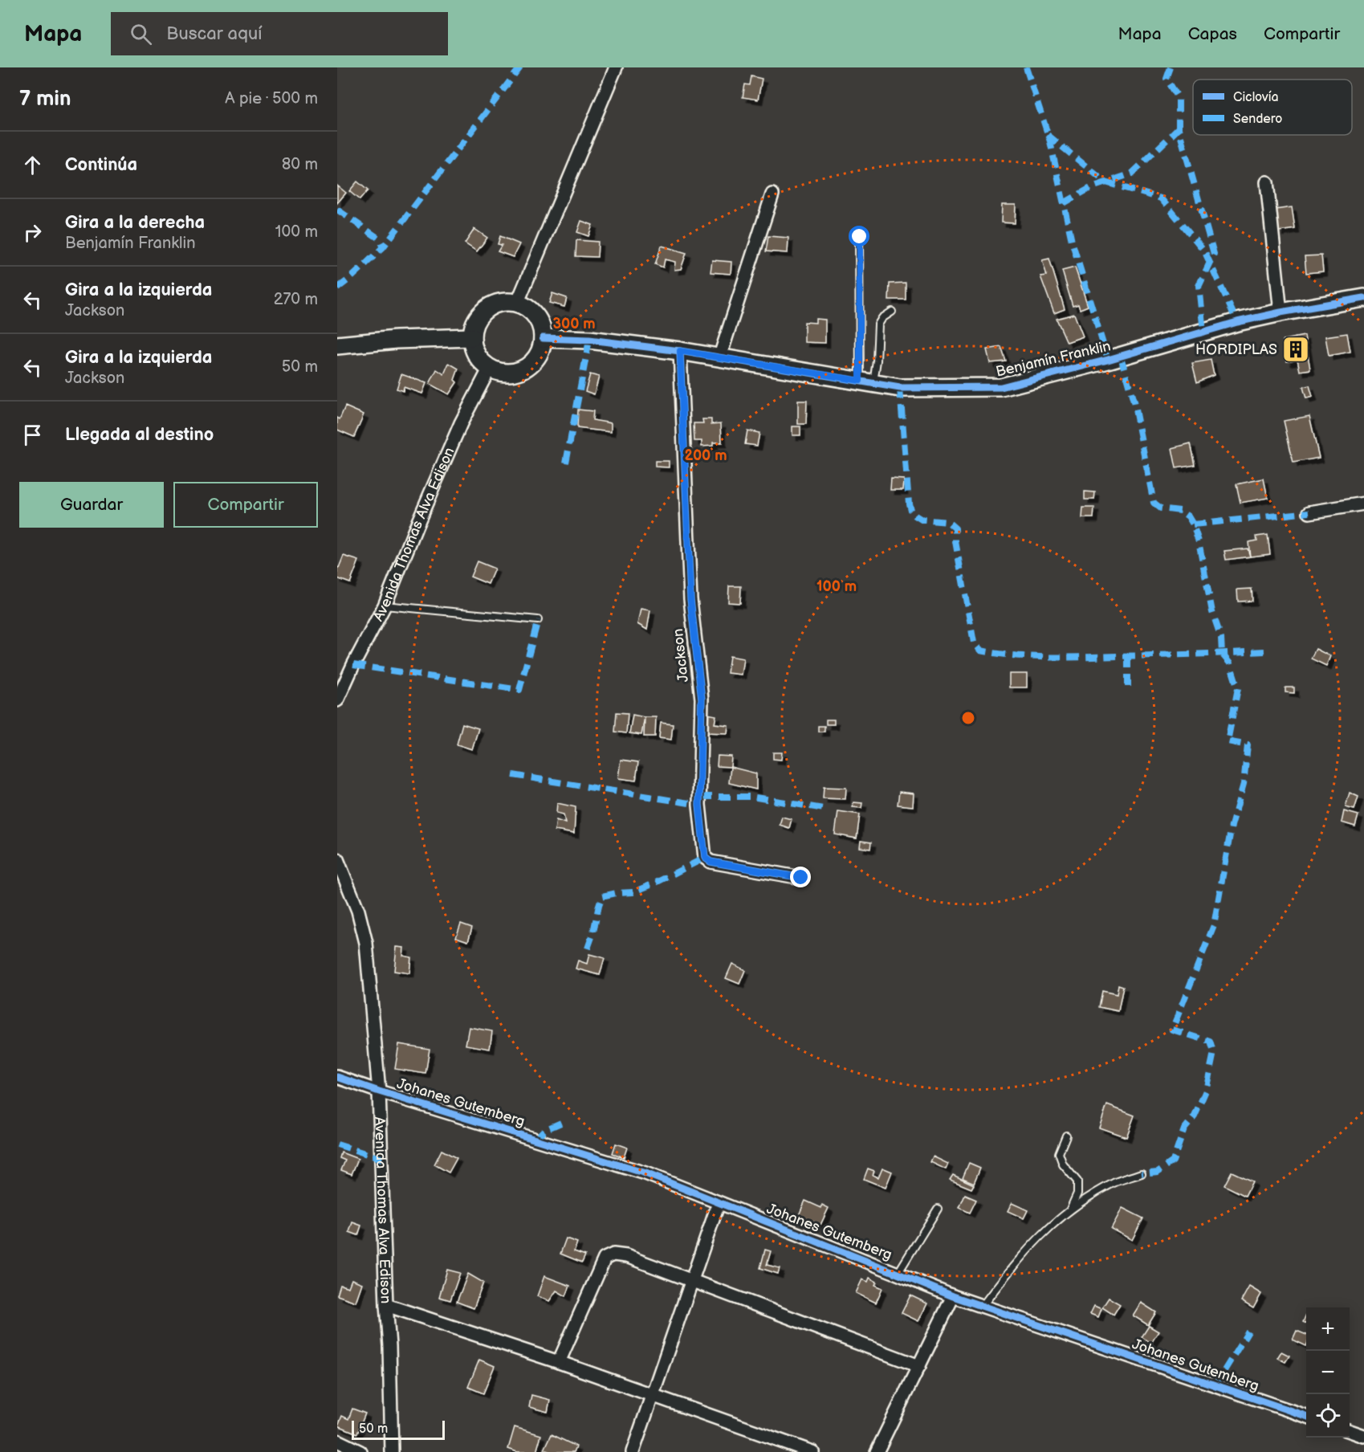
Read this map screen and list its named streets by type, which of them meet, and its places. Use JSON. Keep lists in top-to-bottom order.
{
  "streets": {
    "street": [
      "Benjamín Franklin",
      "Avenida Thomas Alva Edison",
      "Jackson",
      "Johanes Gutemberg"
    ]
  },
  "crossings": [
    ["Benjamín Franklin", "Avenida Thomas Alva Edison"],
    ["Benjamín Franklin", "Jackson"],
    ["Avenida Thomas Alva Edison", "Johanes Gutemberg"]
  ],
  "places": {
    "building": ["HORDIPLAS"]
  },
  "legend": ["Ciclovía", "Sendero"],
  "scale_bar": "50 m",
  "page": {
    "header": "Mapa",
    "search": "Buscar aquí",
    "nav": ["Mapa", "Capas", "Compartir"],
    "heading": ["7 min", "A pie · 500 m"],
    "list": [
      ["Continúa", "80 m"],
      ["Gira a la derecha", "Benjamín Franklin", "100 m"],
      ["Gira a la izquierda", "Jackson", "270 m"],
      ["Gira a la izquierda", "Jackson", "50 m"],
      "Llegada al destino"
    ],
    "buttons": ["Guardar", "Compartir"],
    "map_buttons": ["+", "−"],
    "scale": "50 m"
  },
  "rings": ["300 m", "200 m", "100 m"]
}
